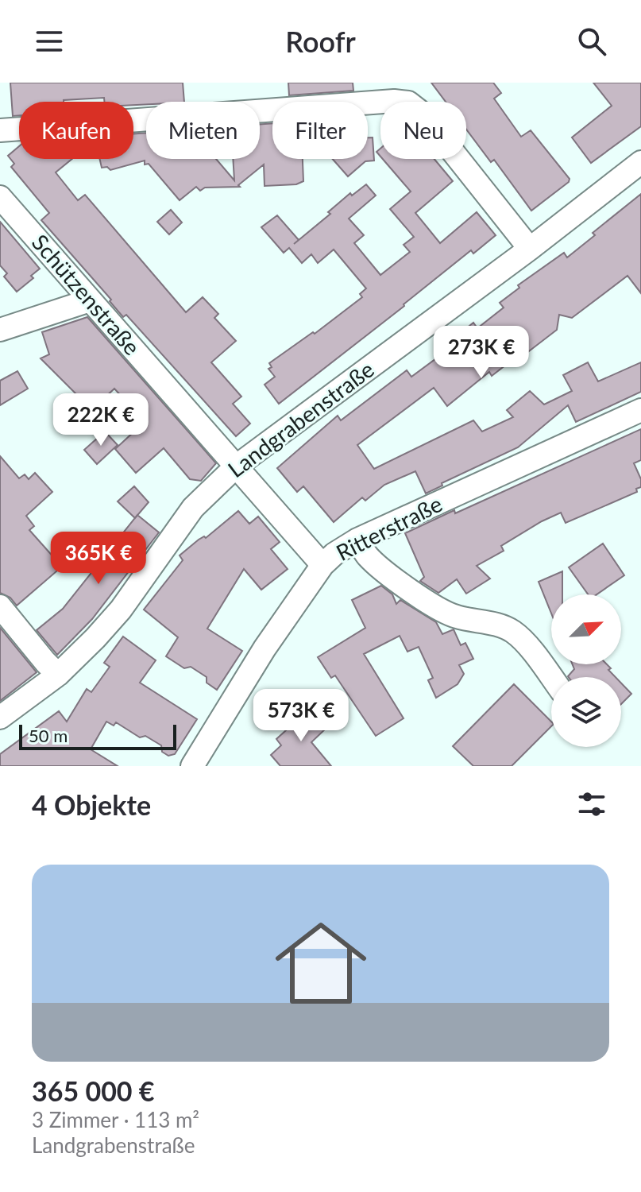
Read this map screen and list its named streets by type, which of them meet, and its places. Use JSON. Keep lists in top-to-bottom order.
{
  "streets": {
    "street": ["Schützenstraße", "Landgrabenstraße", "Ritterstraße"]
  },
  "crossings": [
    ["Schützenstraße", "Landgrabenstraße"],
    ["Schützenstraße", "Ritterstraße"]
  ],
  "scale_bar": "50 m",
  "north": "top right",
  "page": {
    "header": "Roofr",
    "chip": [
      "Kaufen",
      "Mieten",
      "Filter",
      "Neu"
    ],
    "price": [
      "273K €",
      "222K €",
      "365K €",
      "573K €"
    ],
    "scale": "50 m",
    "heading": "4 Objekte",
    "list": [
      {
        "name": "365 000 €",
        "note": "3 Zimmer · 113 m² · Landgrabenstraße"
      }
    ]
  }
}
